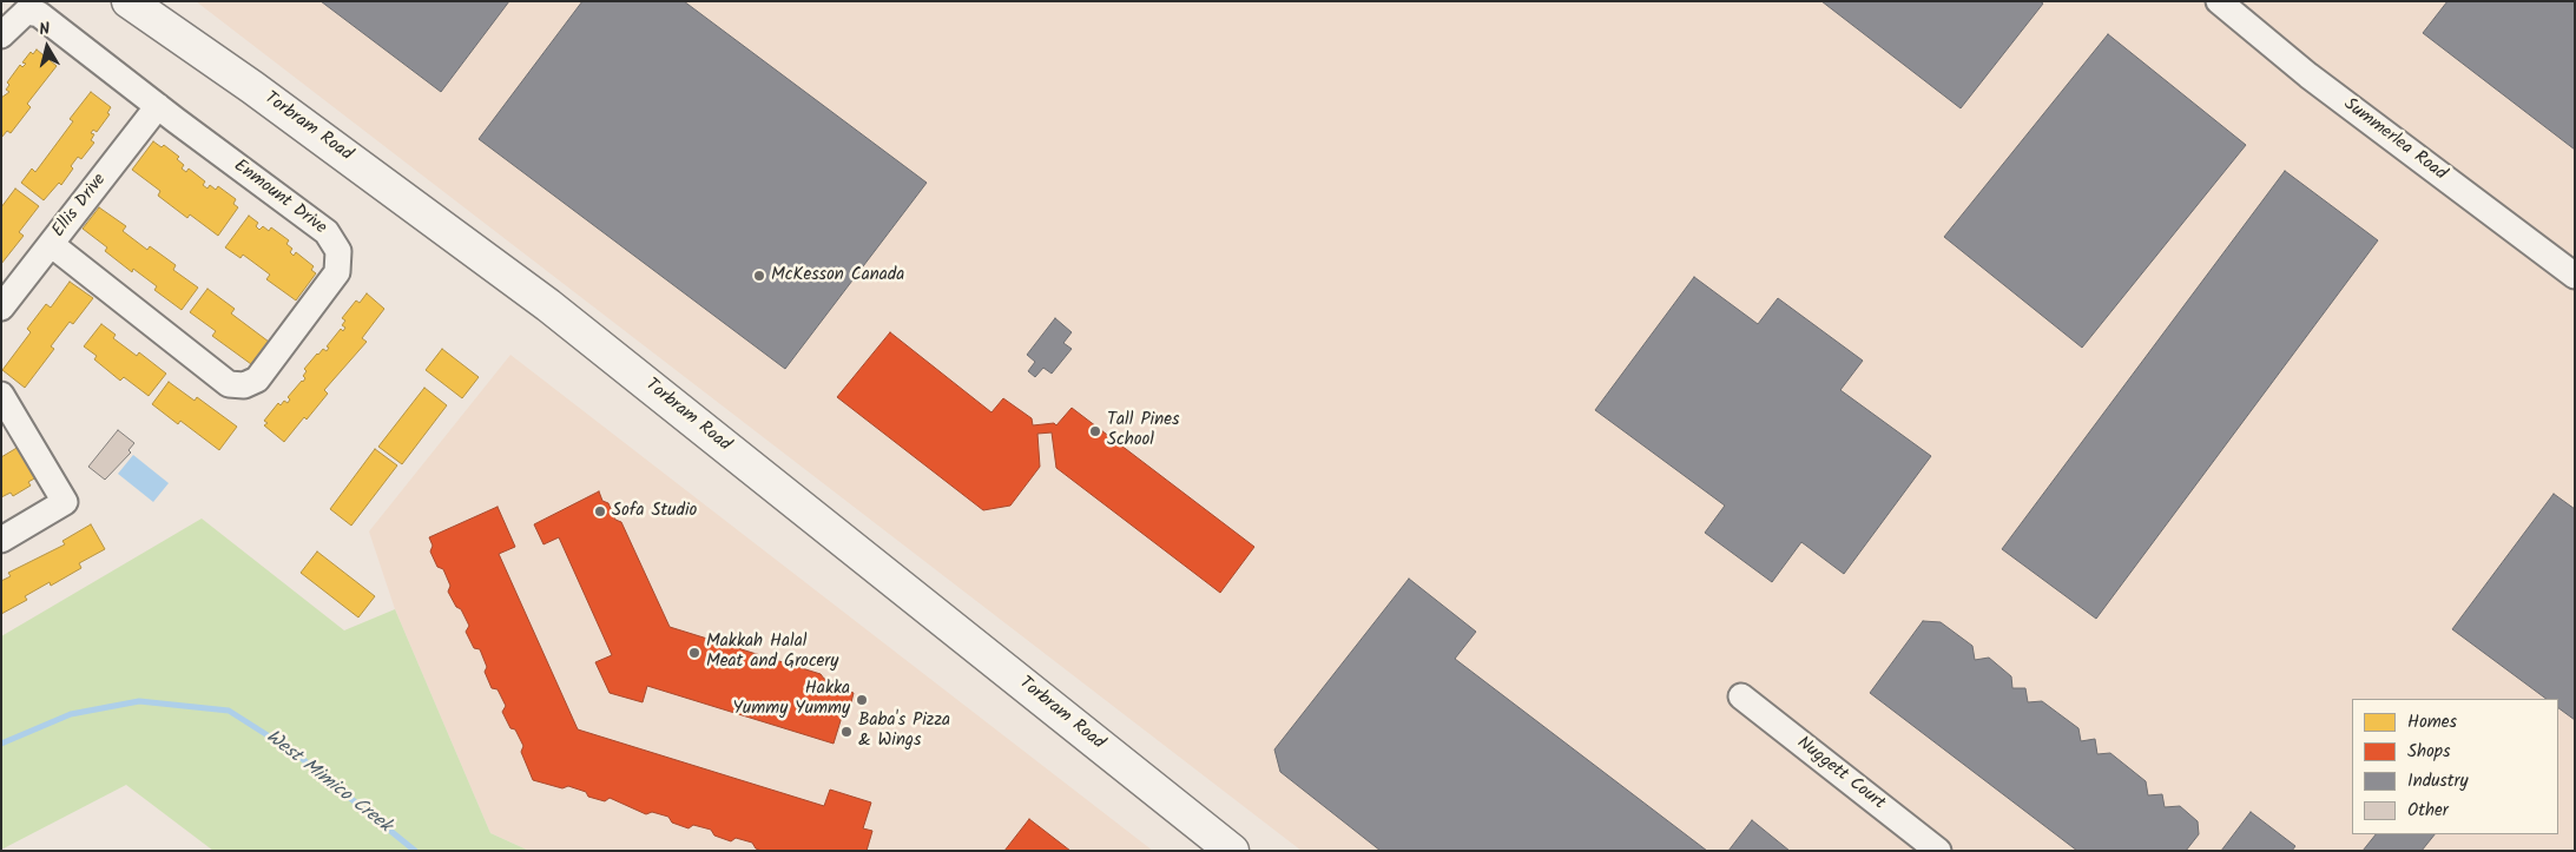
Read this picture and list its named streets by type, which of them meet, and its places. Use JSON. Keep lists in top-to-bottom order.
{
  "streets": {
    "main road": ["Torbram Road"],
    "street": [
      "Summerlea Road",
      "Enmount Drive",
      "Ellis Drive",
      "Nuggett Court"
    ]
  },
  "crossings": [
    ["Enmount Drive", "Ellis Drive"]
  ],
  "water": ["West Mimico Creek"],
  "places": [
    "McKesson Canada",
    "Tall Pines School",
    "Sofa Studio",
    "Makkah Halal Meat and Grocery",
    "Hakka Yummy Yummy",
    "Baba's Pizza & Wings"
  ],
  "legend": [
    "Homes",
    "Shops",
    "Industry",
    "Other"
  ],
  "north": "top"
}
